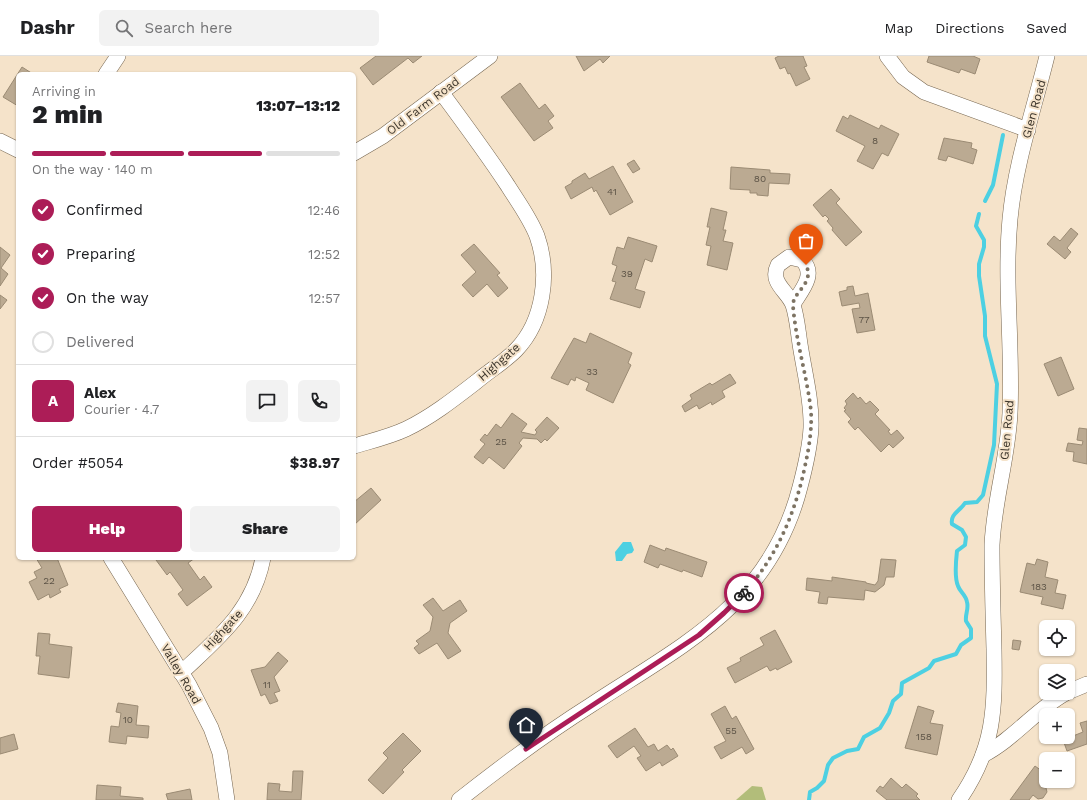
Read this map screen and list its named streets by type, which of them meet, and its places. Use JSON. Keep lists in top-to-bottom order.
{
  "streets": {
    "street": [
      "Old Farm Road",
      "Glen Road",
      "Highgate",
      "Valley Road"
    ]
  },
  "crossings": [
    ["Old Farm Road", "Highgate"],
    ["Highgate", "Valley Road"]
  ],
  "house_numbers": [
    "8",
    "80",
    "41",
    "39",
    "77",
    "33",
    "25",
    "22",
    "183",
    "11",
    "10",
    "55",
    "158"
  ],
  "page": {
    "header": "Dashr",
    "search": "Search here",
    "nav": ["Map", "Directions", "Saved"],
    "heading": ["2 min", "Arriving in", "13:07–13:12"],
    "panel": [
      "Alex",
      "Courier · 4.7",
      "Order #5054",
      "$38.97"
    ],
    "bar": "On the way · 140 m",
    "list": [
      ["Confirmed", "12:46"],
      ["Preparing", "12:52"],
      ["On the way", "12:57"],
      "Delivered"
    ],
    "round": "A",
    "buttons": ["Help", "Share"],
    "map_buttons": ["+", "−"]
  }
}
